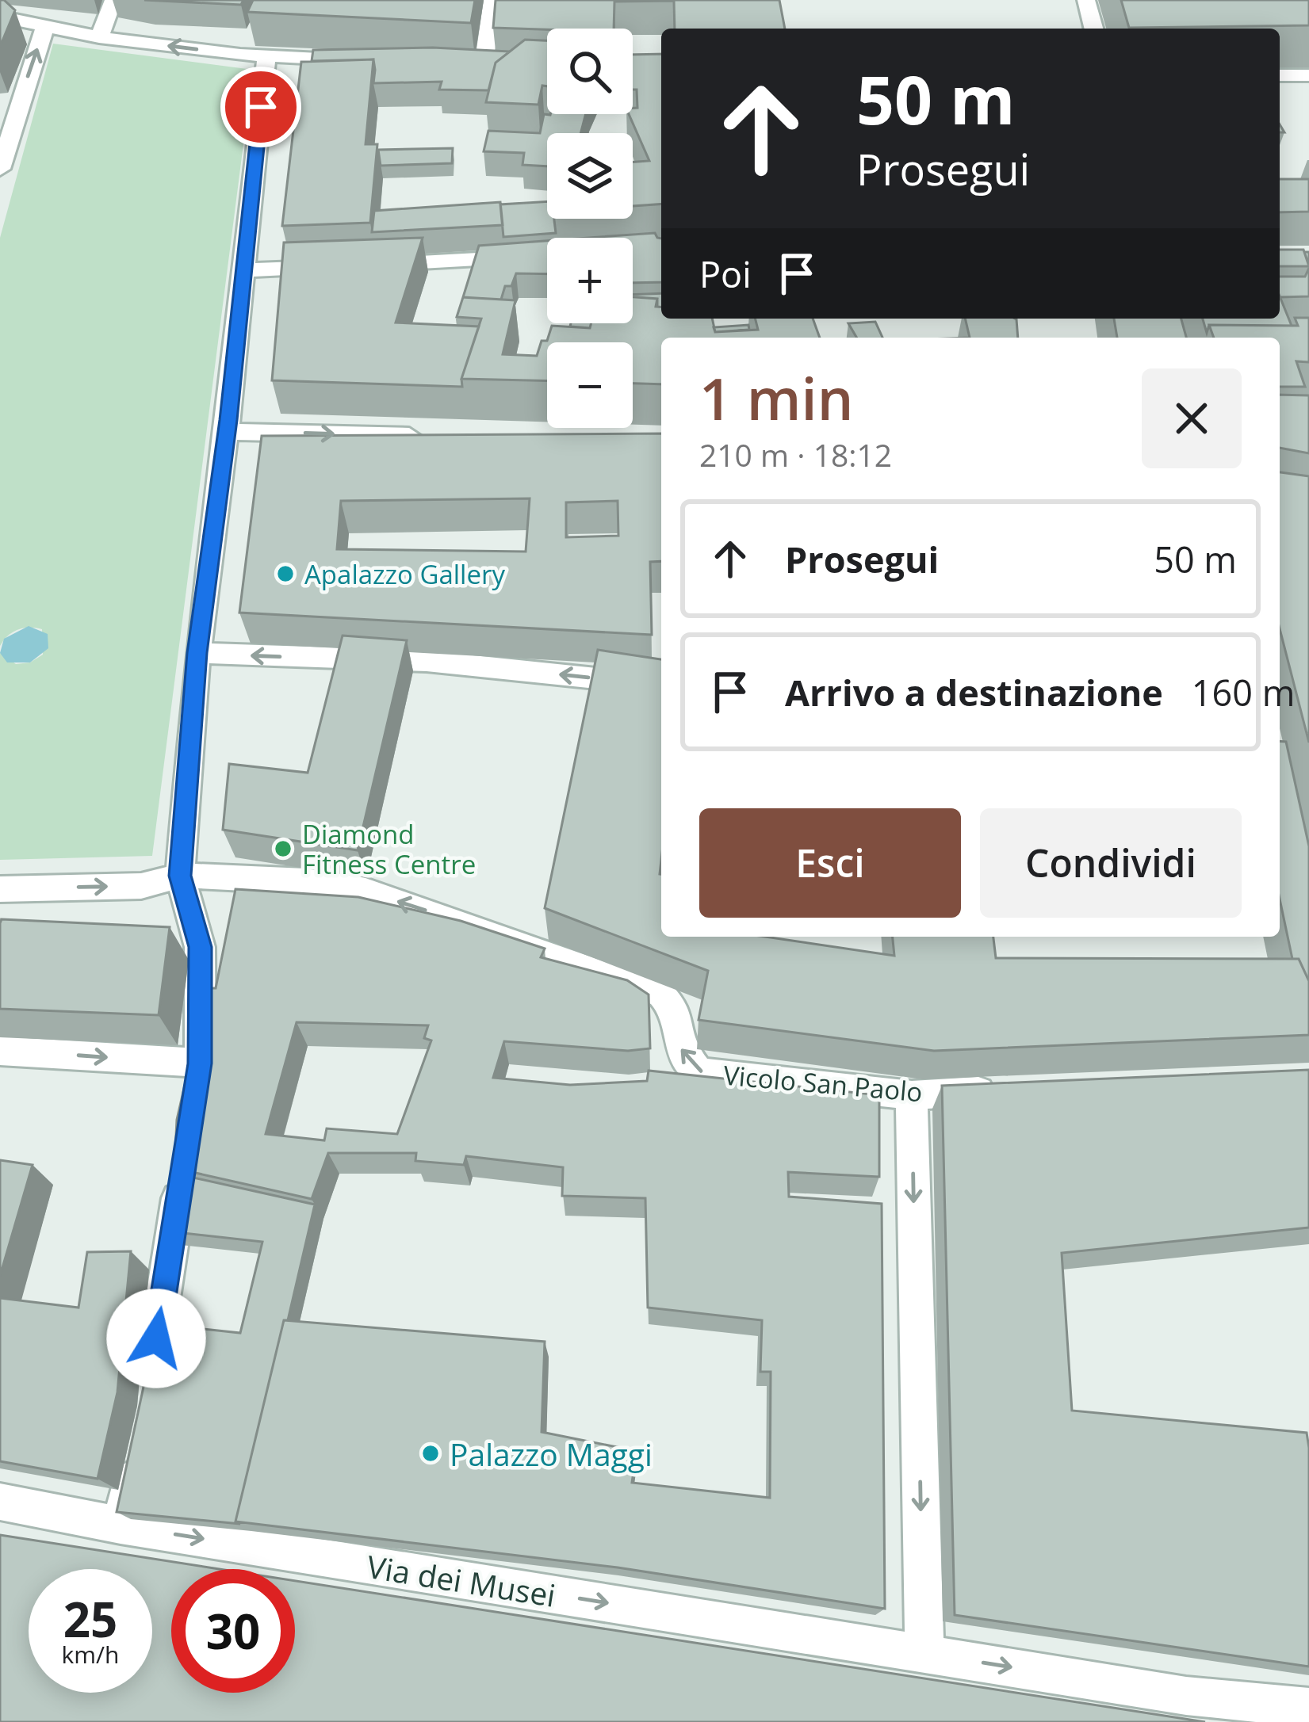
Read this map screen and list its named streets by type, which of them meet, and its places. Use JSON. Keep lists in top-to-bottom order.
{
  "streets": {
    "street": ["Vicolo San Paolo", "Via dei Musei"]
  },
  "one_way": ["Via dei Musei"],
  "places": ["Apalazzo Gallery", "Diamond Fitness Centre", "Palazzo Maggi"],
  "page": {
    "map_buttons": ["+", "−"],
    "turn": ["50 m", "Prosegui"],
    "then": "Poi",
    "heading": ["1 min", "210 m · 18:12"],
    "list": [
      {
        "name": "Prosegui",
        "value": "50 m"
      },
      {
        "name": "Arrivo a destinazione",
        "value": "160 m"
      }
    ],
    "buttons": ["Esci", "Condividi"],
    "speed": "25 km/h",
    "limit": "30"
  }
}
